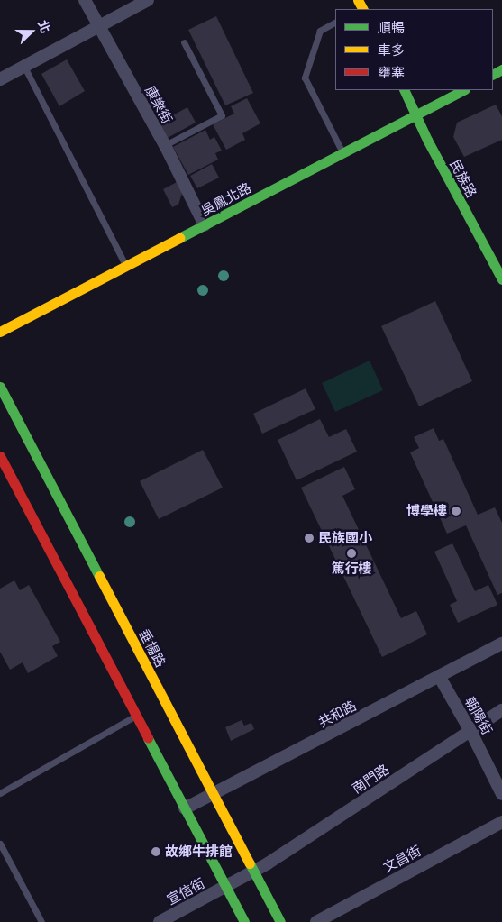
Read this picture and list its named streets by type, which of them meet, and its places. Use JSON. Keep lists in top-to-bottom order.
{
  "streets": {
    "street": [
      "康樂街",
      "民族路",
      "吳鳳北路",
      "垂楊路",
      "共和路",
      "朝陽街",
      "南門路",
      "文昌街",
      "宣信街"
    ]
  },
  "crossings": [
    ["康樂街", "吳鳳北路"],
    ["民族路", "吳鳳北路"],
    ["垂楊路", "共和路"],
    ["垂楊路", "南門路"],
    ["共和路", "朝陽街"],
    ["朝陽街", "南門路"],
    ["南門路", "宣信街"]
  ],
  "places": [
    "博學樓",
    "民族國小",
    "篤行樓",
    "故鄉牛排館"
  ],
  "legend": ["順暢", "車多", "壅塞"],
  "north": "right"
}
